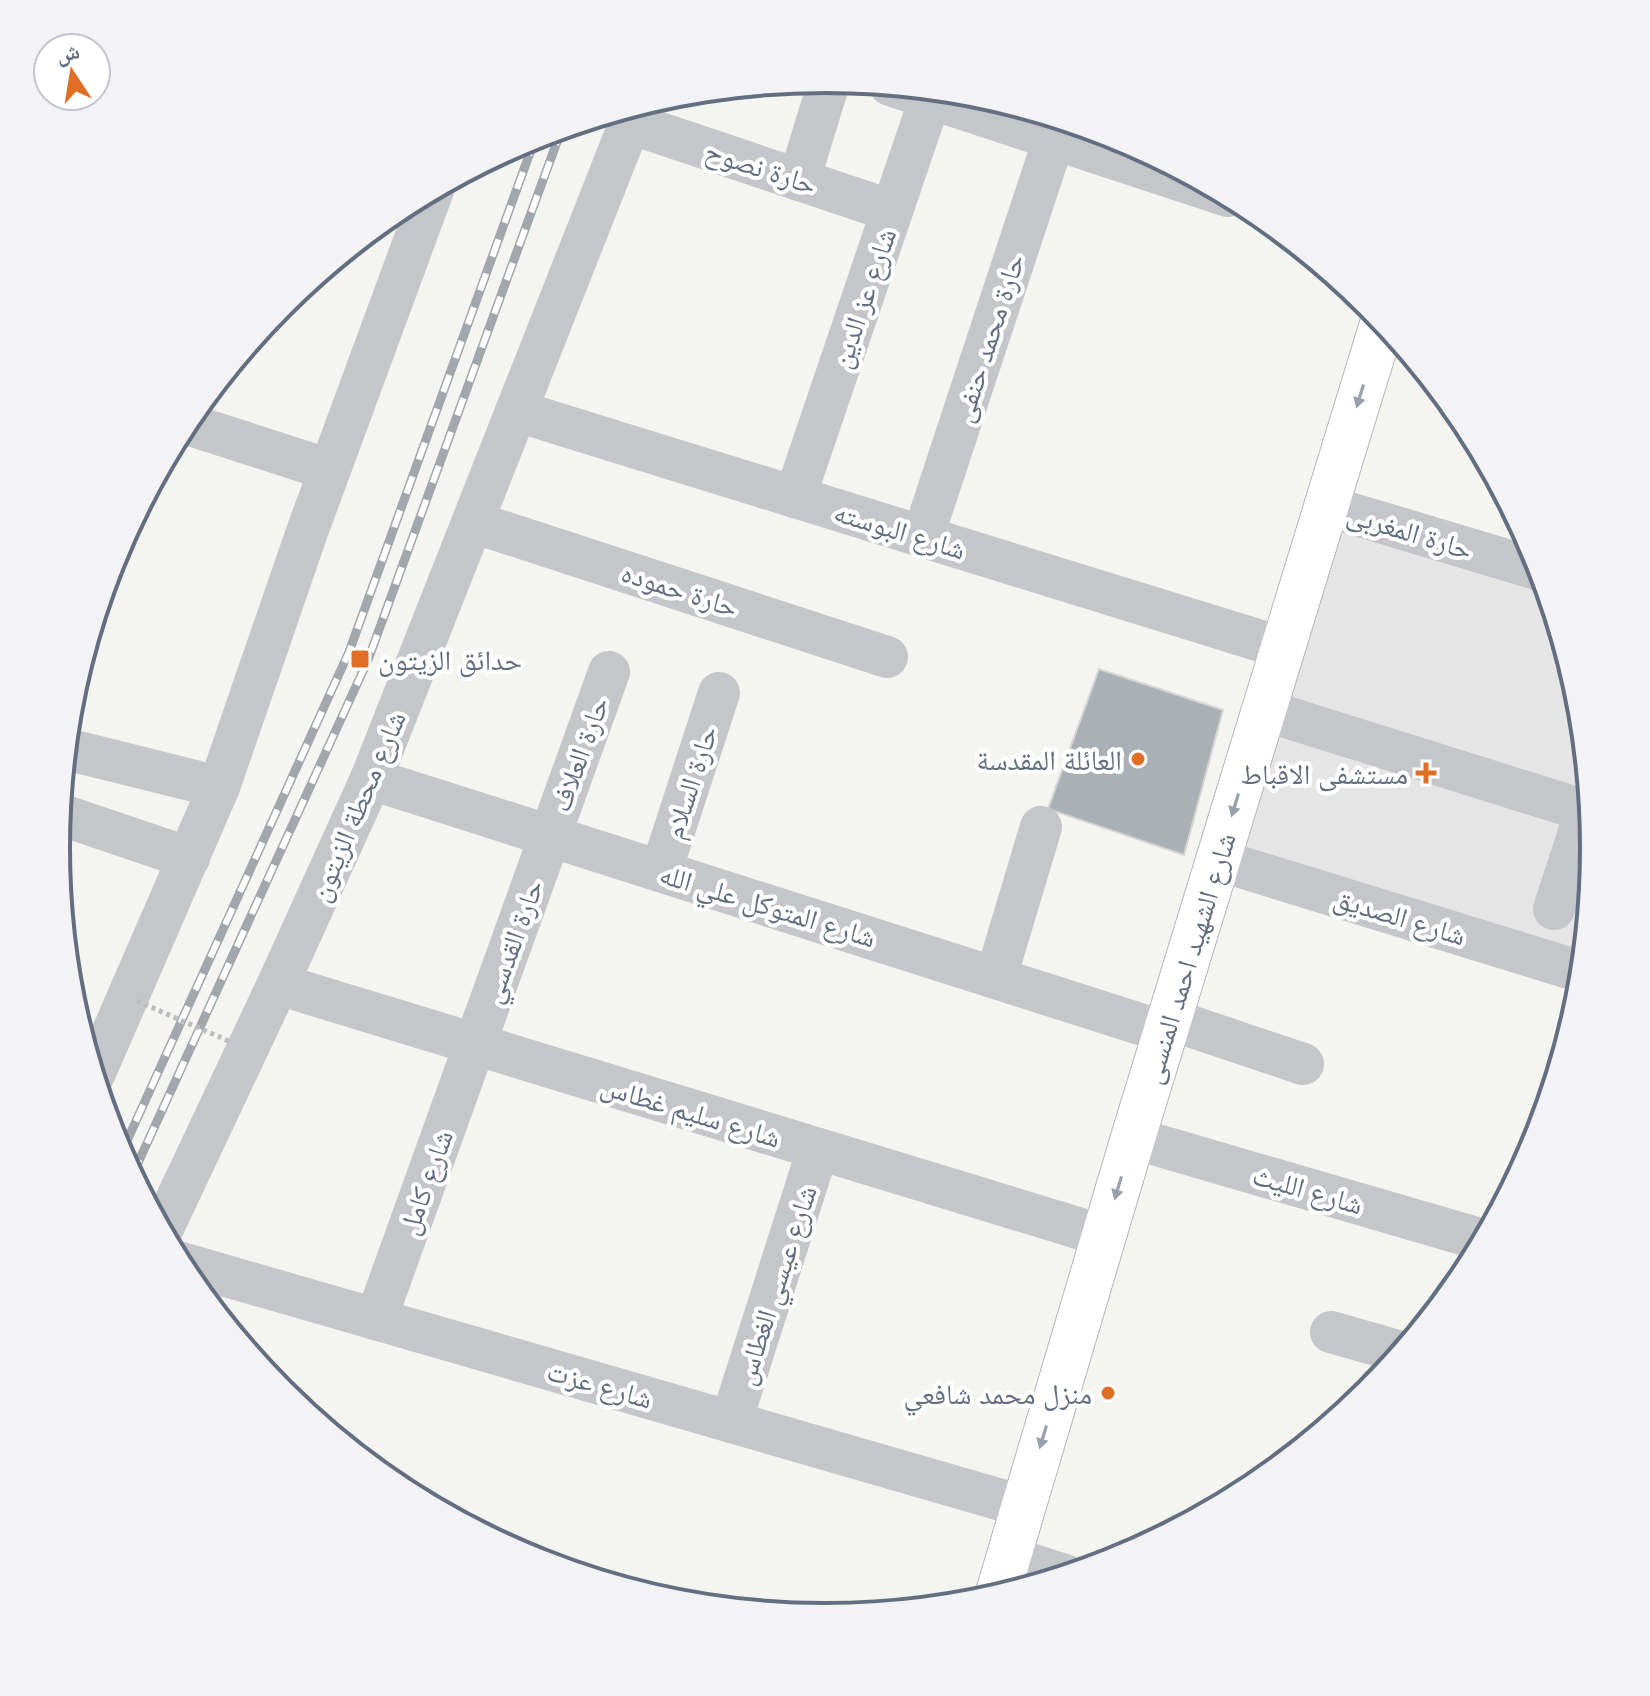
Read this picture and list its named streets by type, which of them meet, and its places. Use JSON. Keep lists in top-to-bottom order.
{
  "streets": {
    "main road": ["شارع الشهيد احمد المنسى"],
    "street": [
      "حارة نصوح",
      "شارع عز الدين",
      "حارة محمد حنفى",
      "شارع البوسته",
      "حارة المغربى",
      "حارة حموده",
      "حارة العلاف",
      "حارة السلام",
      "شارع محطة الزيتون",
      "شارع المتوكل علي الله",
      "شارع الصديق",
      "حارة القدسي",
      "شارع سليم غطاس",
      "شارع كامل",
      "شارع الليث",
      "شارع عيسي الغطاس",
      "شارع عزت"
    ]
  },
  "crossings": [
    ["حارة نصوح", "شارع عز الدين"],
    ["شارع عز الدين", "شارع البوسته"],
    ["حارة محمد حنفى", "شارع البوسته"],
    ["شارع البوسته", "شارع محطة الزيتون"],
    ["شارع البوسته", "شارع الشهيد احمد المنسى"],
    ["حارة المغربى", "شارع الشهيد احمد المنسى"],
    ["حارة حموده", "شارع محطة الزيتون"],
    ["حارة العلاف", "شارع المتوكل علي الله"],
    ["حارة العلاف", "حارة القدسي"],
    ["حارة السلام", "شارع المتوكل علي الله"],
    ["شارع محطة الزيتون", "شارع المتوكل علي الله"],
    ["شارع محطة الزيتون", "شارع سليم غطاس"],
    ["شارع المتوكل علي الله", "حارة القدسي"],
    ["شارع المتوكل علي الله", "شارع الشهيد احمد المنسى"],
    ["شارع الصديق", "شارع الشهيد احمد المنسى"],
    ["حارة القدسي", "شارع سليم غطاس"],
    ["حارة القدسي", "شارع كامل"],
    ["شارع الشهيد احمد المنسى", "شارع سليم غطاس"],
    ["شارع الشهيد احمد المنسى", "شارع الليث"],
    ["شارع الشهيد احمد المنسى", "شارع عزت"],
    ["شارع سليم غطاس", "شارع كامل"],
    ["شارع سليم غطاس", "شارع عيسي الغطاس"],
    ["شارع كامل", "شارع عزت"],
    ["شارع عيسي الغطاس", "شارع عزت"]
  ],
  "one_way": ["شارع الشهيد احمد المنسى"],
  "places": {
    "transit": ["حدائق الزيتون"],
    "other": ["العائلة المقدسة", "منزل محمد شافعي"],
    "health": ["مستشفى الاقباط"]
  },
  "north": "top"
}
